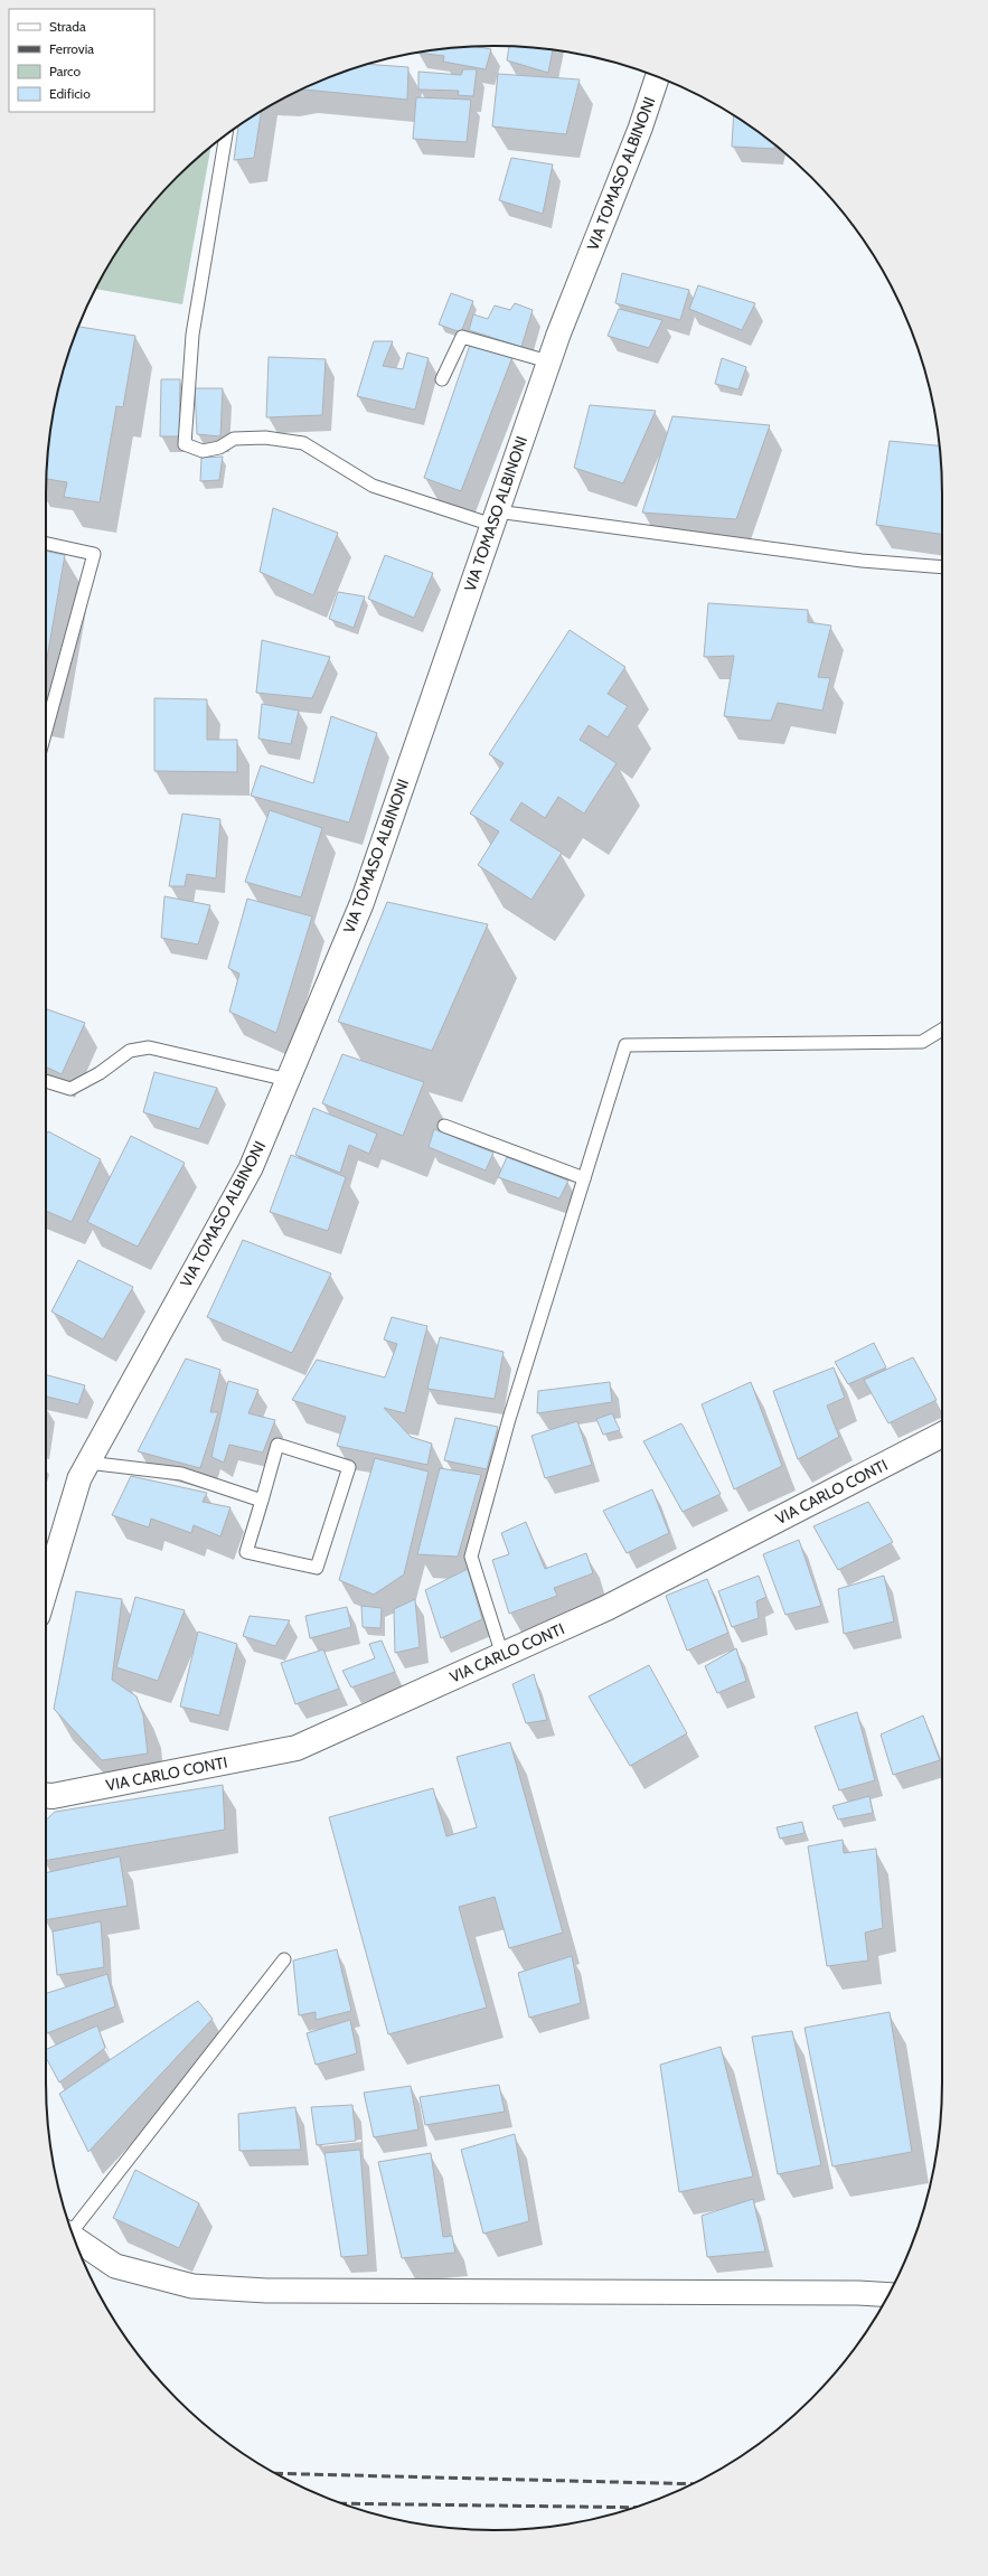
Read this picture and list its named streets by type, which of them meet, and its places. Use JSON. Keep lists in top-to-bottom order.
{
  "streets": {
    "street": ["VIA TOMASO ALBINONI", "VIA CARLO CONTI"]
  },
  "legend": [
    "Strada",
    "Ferrovia",
    "Parco",
    "Edificio"
  ]
}
